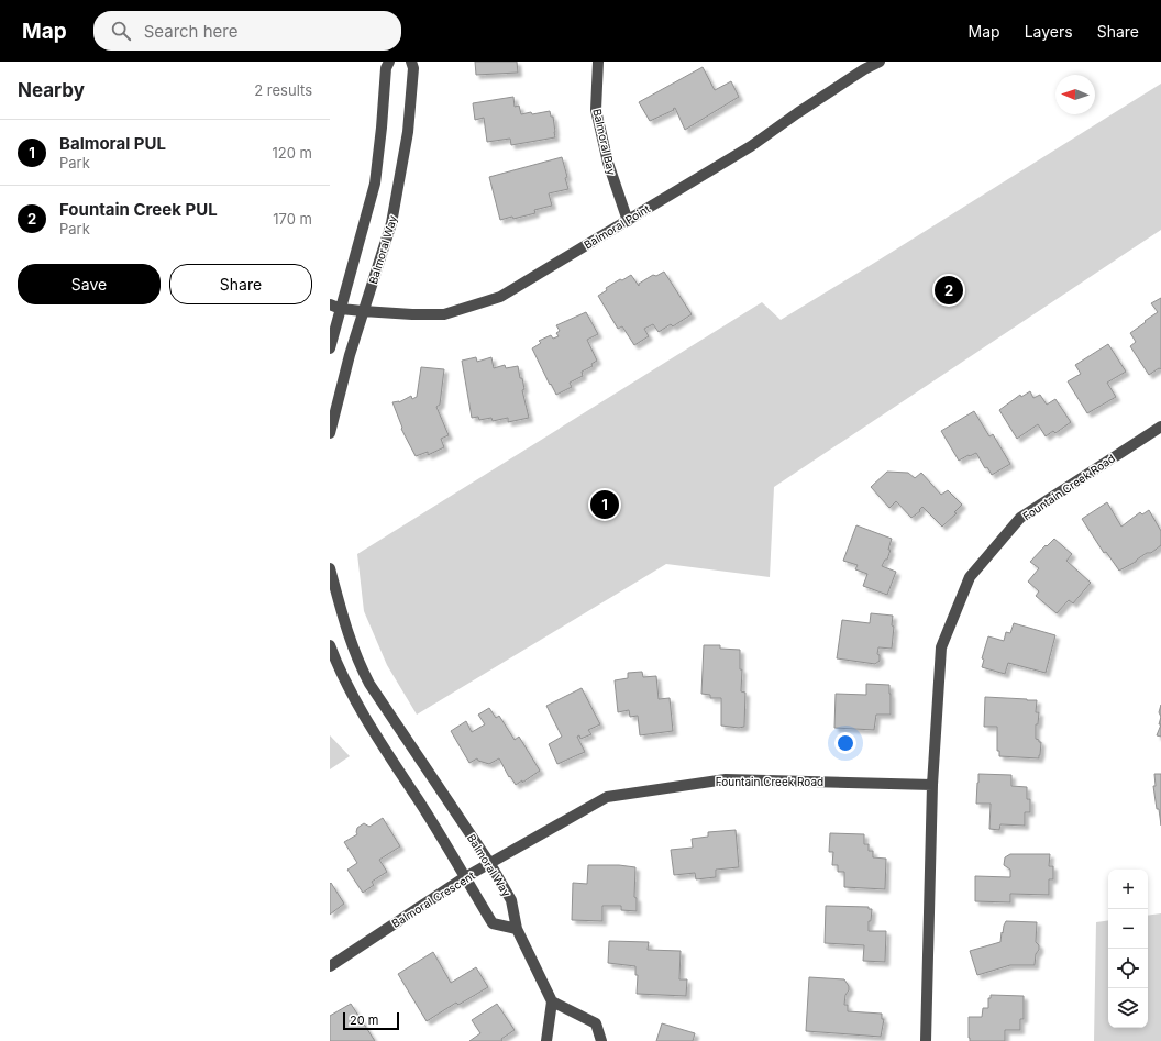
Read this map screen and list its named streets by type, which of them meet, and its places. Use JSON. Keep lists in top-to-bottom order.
{
  "streets": {
    "street": [
      "Balmoral Bay",
      "Balmoral Point",
      "Balmoral Way",
      "Fountain Creek Road",
      "Balmoral Crescent"
    ]
  },
  "crossings": [
    ["Balmoral Bay", "Balmoral Point"],
    ["Balmoral Point", "Balmoral Way"],
    ["Balmoral Way", "Balmoral Crescent"],
    ["Fountain Creek Road", "Balmoral Crescent"]
  ],
  "scale_bar": "20 m",
  "north": "left",
  "page": {
    "header": "Map",
    "search": "Search here",
    "nav": ["Map", "Layers", "Share"],
    "heading": ["Nearby", "2 results"],
    "list": [
      {
        "mark": "1",
        "name": "Balmoral PUL",
        "note": "Park",
        "value": "120 m"
      },
      {
        "mark": "2",
        "name": "Fountain Creek PUL",
        "note": "Park",
        "value": "170 m"
      }
    ],
    "buttons": ["Save", "Share"],
    "pins": ["2", "1"],
    "map_buttons": ["+", "−"],
    "scale": "20 m"
  }
}
